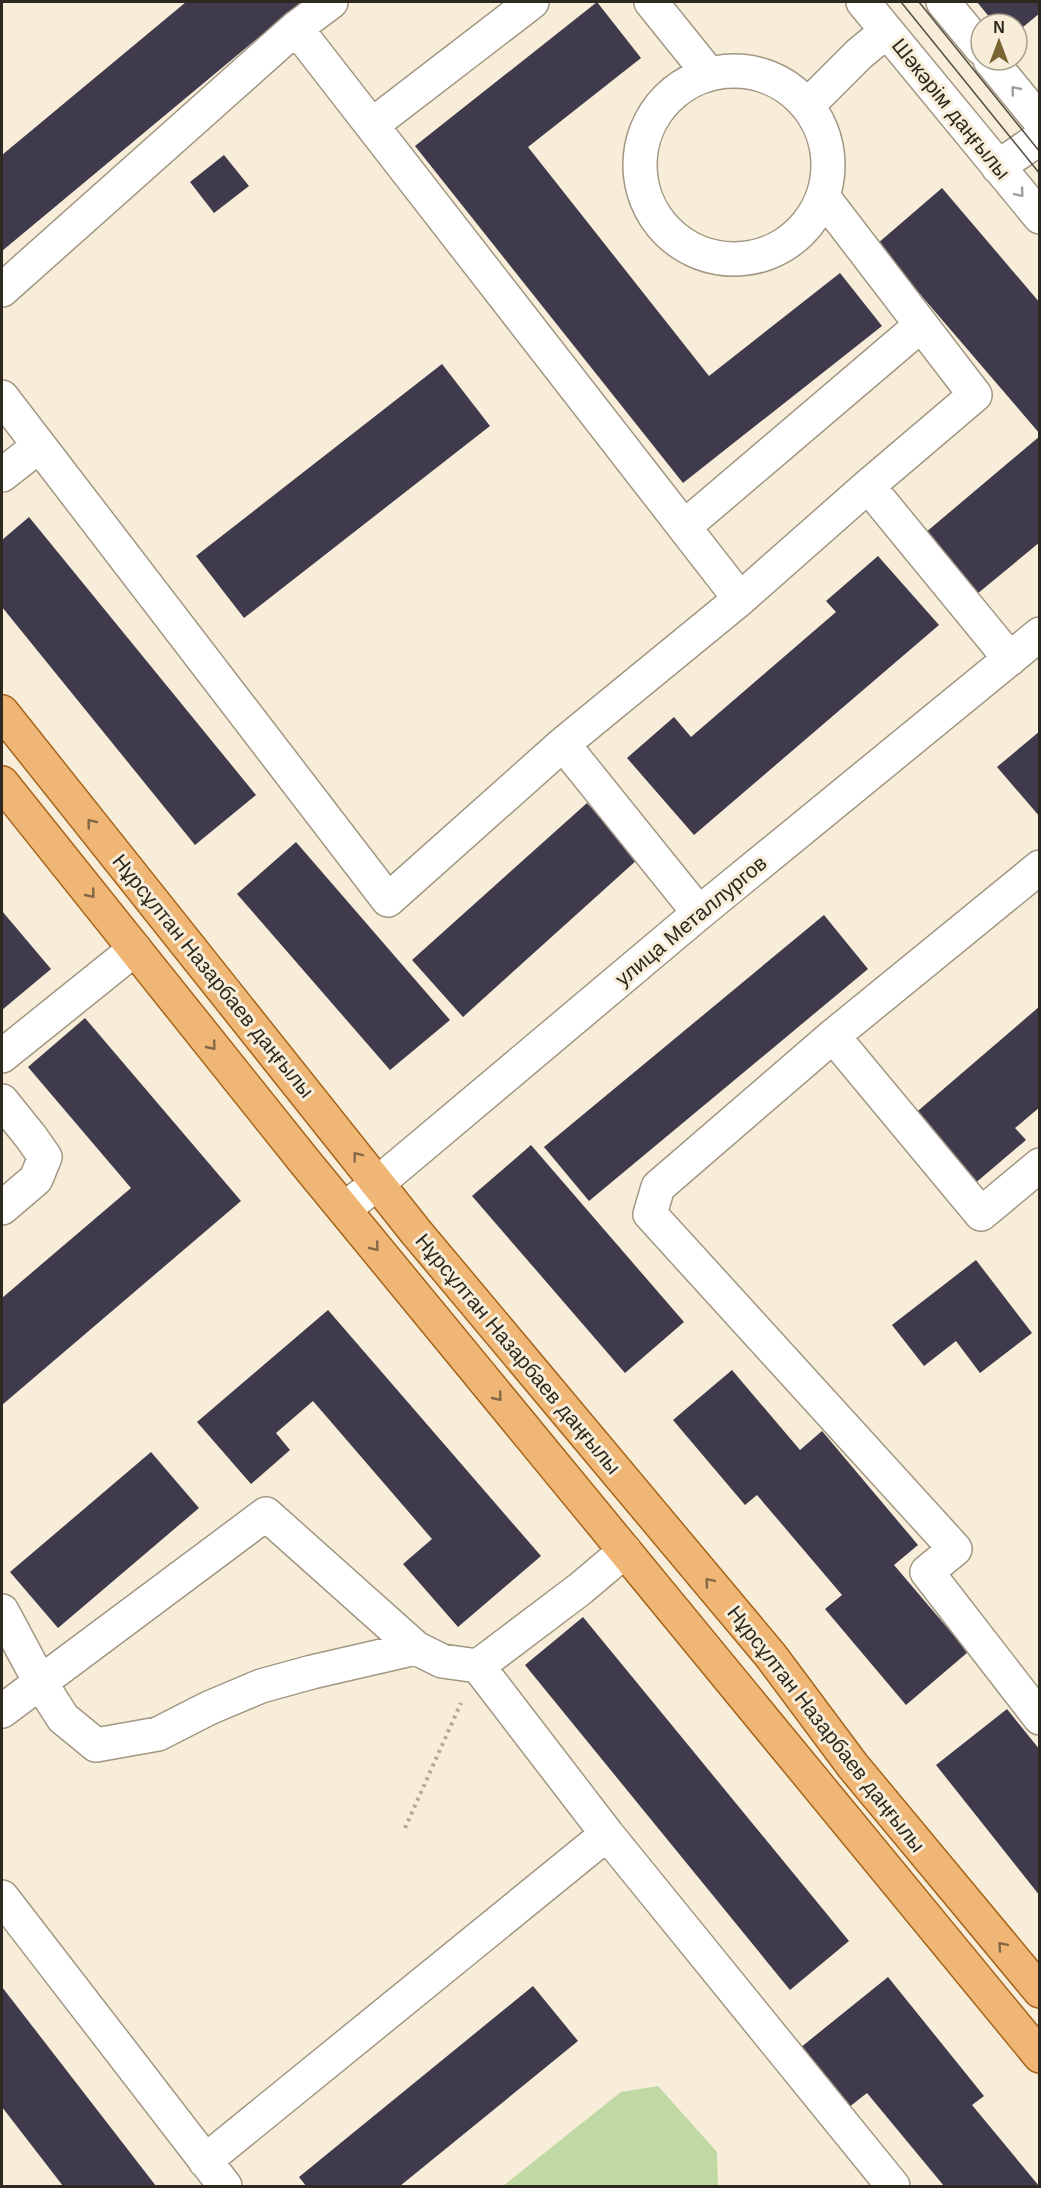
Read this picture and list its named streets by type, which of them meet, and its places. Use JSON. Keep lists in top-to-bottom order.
{
  "streets": {
    "main road": ["Нұрсұлтан Назарбаев даңғылы"],
    "street": ["Шәкәрім даңғылы", "улица Металлургов"]
  },
  "crossings": [
    ["улица Металлургов", "Нұрсұлтан Назарбаев даңғылы"]
  ],
  "north": "top"
}
